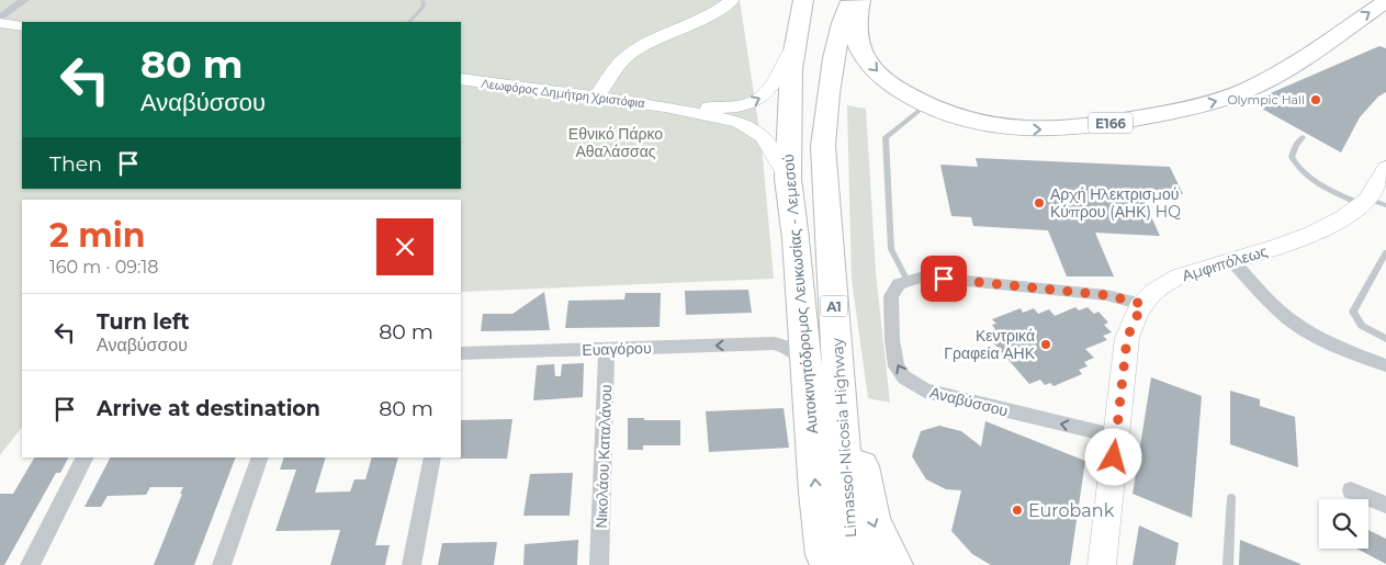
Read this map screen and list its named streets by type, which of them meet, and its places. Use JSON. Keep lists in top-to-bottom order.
{
  "streets": {
    "highway": [
      "E166",
      "Αυτοκινητόδρομος Λευκωσίας - Λεμεσού",
      "A1",
      "Limassol-Nicosia Highway"
    ],
    "main road": ["Λεωφόρος Δημήτρη Χριστόφια", "Αμφιπόλεως"],
    "street": ["Ευαγόρου", "Αναβύσσου", "Νικολάου Καταλάνου"]
  },
  "crossings": [
    ["Λεωφόρος Δημήτρη Χριστόφια", "Αυτοκινητόδρομος Λευκωσίας - Λεμεσού"],
    ["Αμφιπόλεως", "Αναβύσσου"],
    ["Αυτοκινητόδρομος Λευκωσίας - Λεμεσού", "Ευαγόρου"],
    ["Αυτοκινητόδρομος Λευκωσίας - Λεμεσού", "Limassol-Nicosia Highway"],
    ["A1", "Limassol-Nicosia Highway"],
    ["Ευαγόρου", "Νικολάου Καταλάνου"]
  ],
  "one_way": ["Ευαγόρου"],
  "parks": ["Εθνικό Πάρκο Αθαλάσσας"],
  "places": [
    "Olympic Hall",
    "Αρχή Ηλεκτρισμού Κύπρου (ΑΗΚ) HQ",
    "Κεντρικά Γραφεία ΑΗΚ",
    "Eurobank"
  ],
  "page": {
    "turn": ["80 m", "Αναβύσσου"],
    "then": "Then",
    "heading": ["2 min", "160 m · 09:18"],
    "list": [
      {
        "name": "Turn left",
        "note": "Αναβύσσου",
        "value": "80 m"
      },
      {
        "name": "Arrive at destination",
        "value": "80 m"
      }
    ]
  }
}
